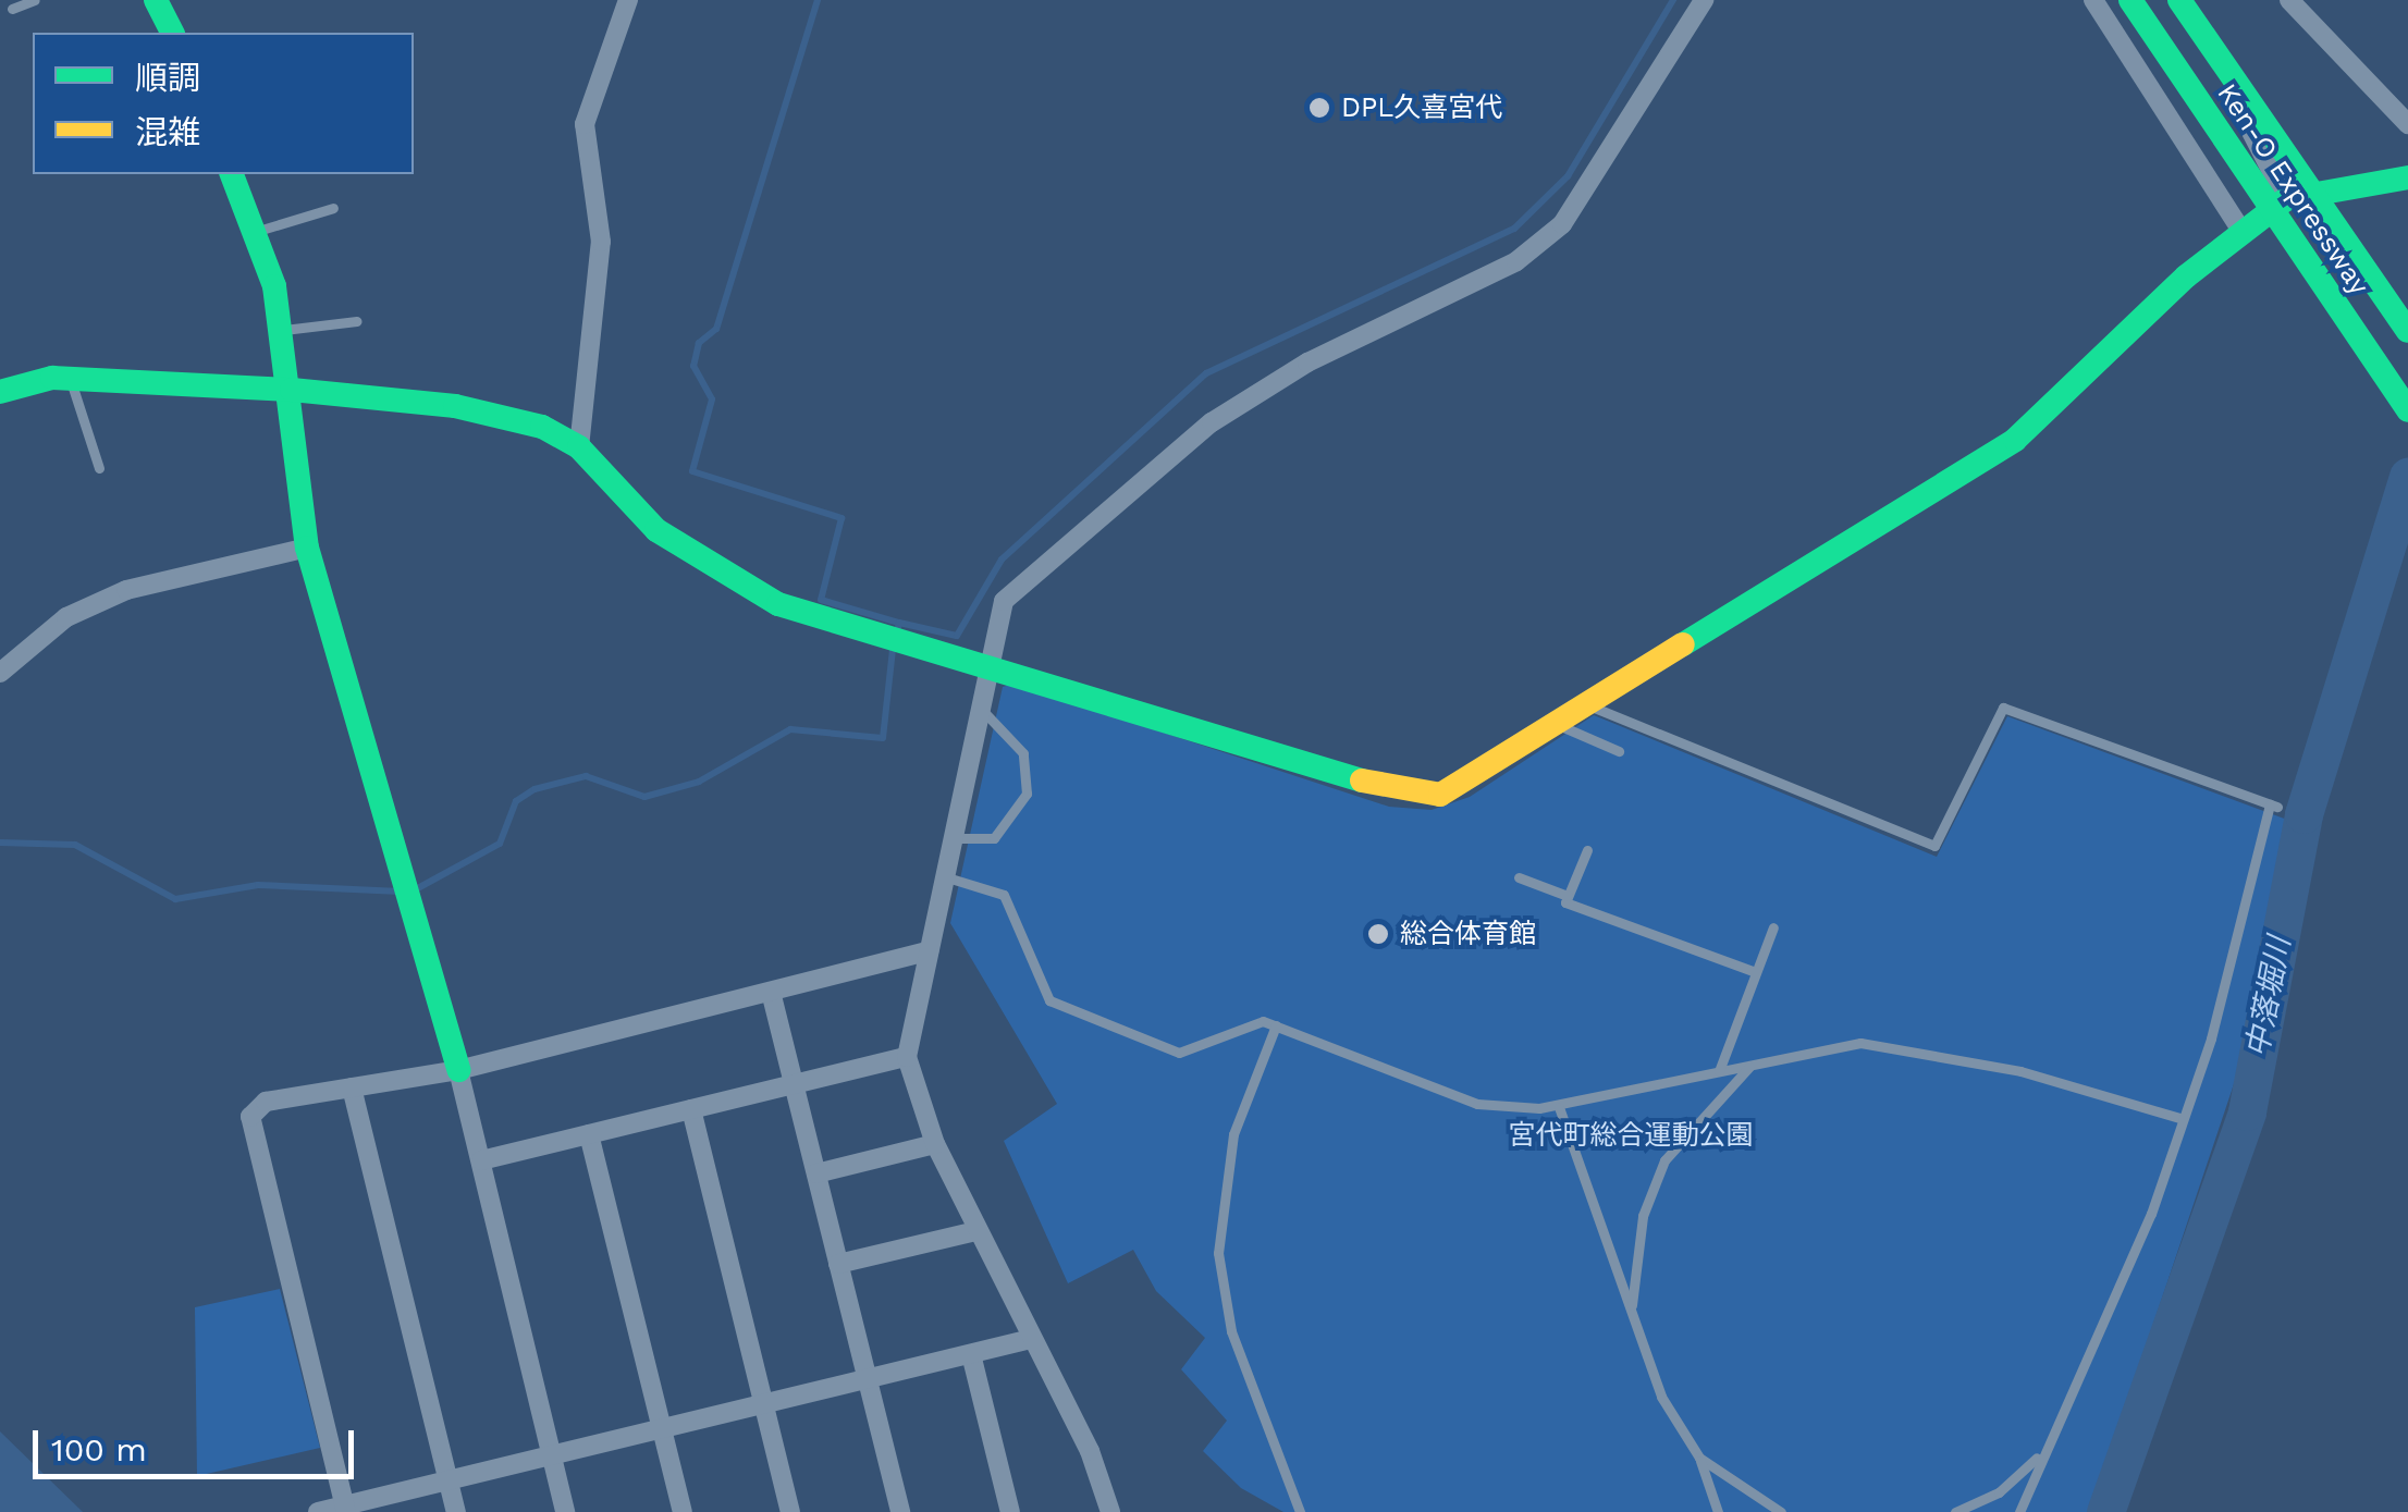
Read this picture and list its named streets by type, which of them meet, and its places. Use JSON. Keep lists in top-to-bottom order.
{
  "streets": {
    "main road": ["Ken-O Expressway"]
  },
  "water": ["中落堀川"],
  "parks": ["宮代町総合運動公園"],
  "places": ["DPL久喜宮代", "総合体育館"],
  "legend": ["順調", "混雑"],
  "scale_bar": "100 m"
}
